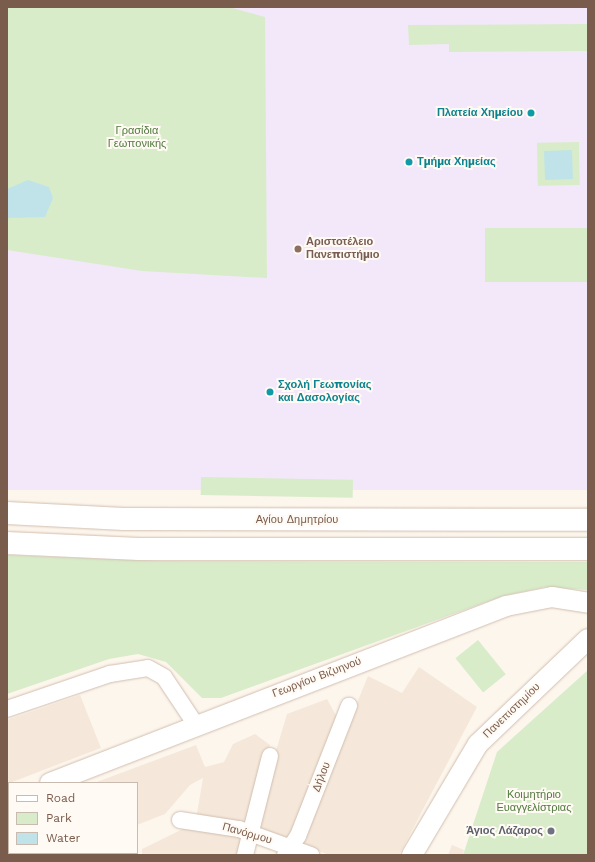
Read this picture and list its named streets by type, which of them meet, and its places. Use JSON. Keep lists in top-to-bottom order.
{
  "streets": {
    "main road": ["Αγίου Δημητρίου"],
    "street": [
      "Γεωργίου Βιζυηνού",
      "Πανεπιστημίου",
      "Δήλου",
      "Πανόρμου"
    ]
  },
  "crossings": [
    ["Δήλου", "Πανόρμου"]
  ],
  "parks": ["Γρασίδια Γεωπονικής", "Κοιμητήριο Ευαγγελίστριας"],
  "places": [
    "Πλατεία Χημείου",
    "Τμήμα Χημείας",
    "Αριστοτέλειο Πανεπιστήμιο",
    "Σχολή Γεωπονίας και Δασολογίας",
    "Άγιος Λάζαρος"
  ],
  "legend": ["Road", "Park", "Water"]
}
